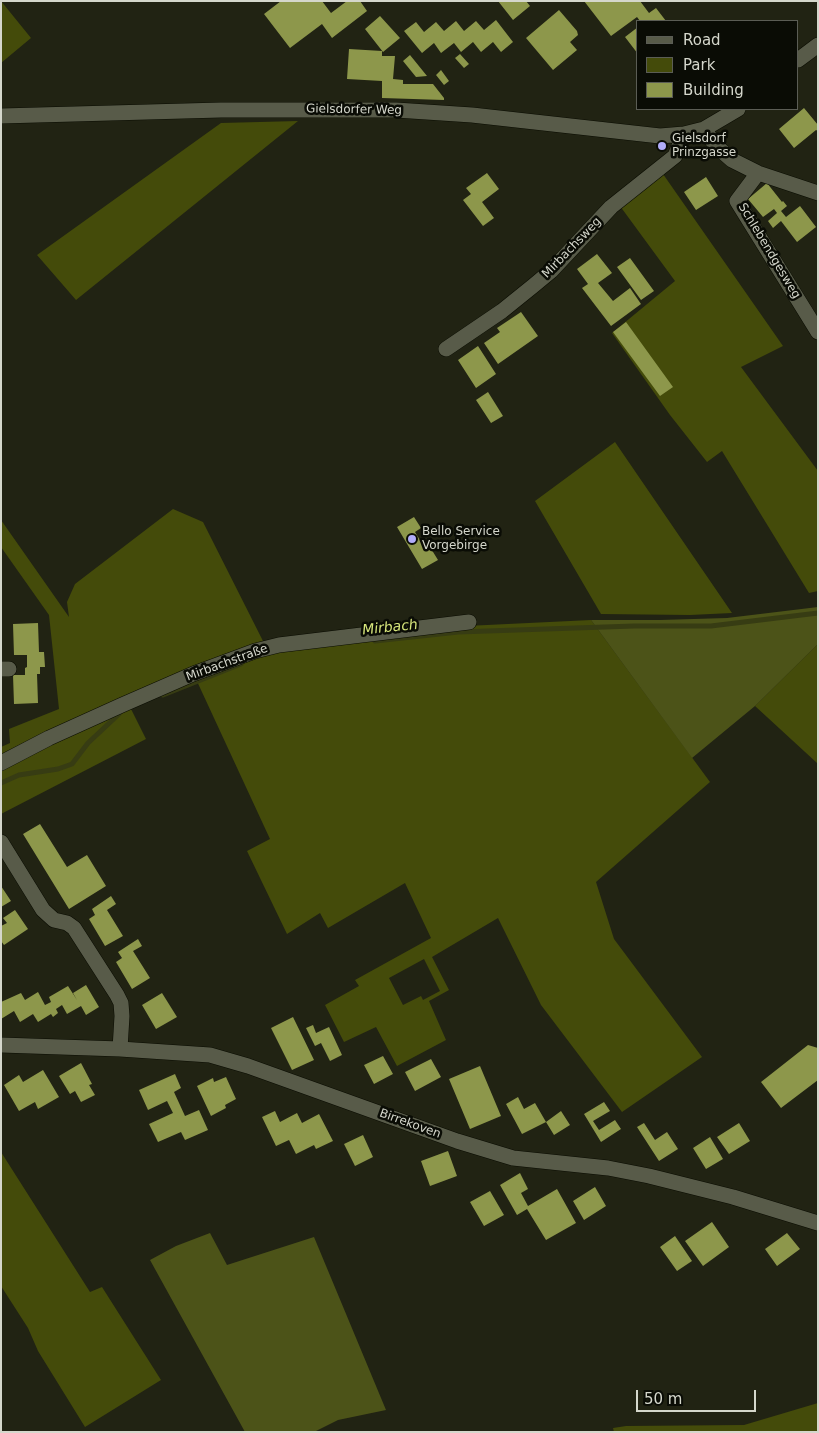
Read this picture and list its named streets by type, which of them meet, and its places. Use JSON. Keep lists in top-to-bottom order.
{
  "streets": {
    "street": [
      "Gielsdorfer Weg",
      "Mirbachsweg",
      "Schlebendgesweg",
      "Mirbachstraße",
      "Birrekoven"
    ]
  },
  "crossings": [
    ["Gielsdorfer Weg", "Mirbachsweg"]
  ],
  "water": ["Mirbach"],
  "places": ["Gielsdorf Prinzgasse", "Bello Service Vorgebirge"],
  "legend": ["Road", "Park", "Building"],
  "scale_bar": "50 m"
}
